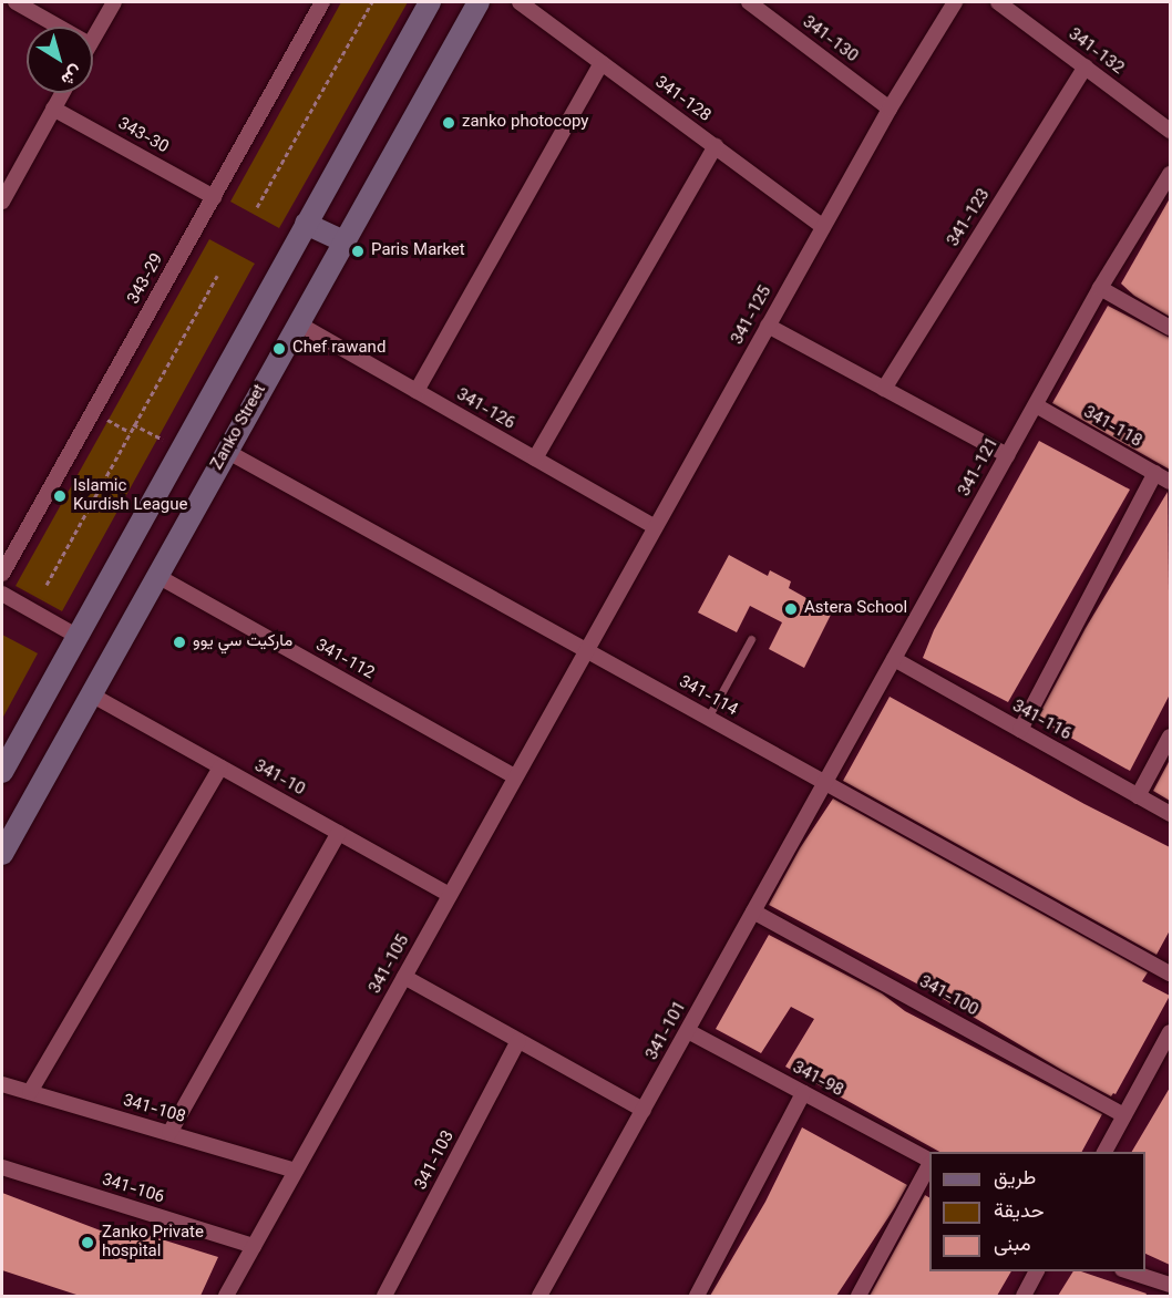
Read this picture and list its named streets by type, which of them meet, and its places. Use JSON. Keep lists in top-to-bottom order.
{
  "streets": {
    "main road": ["Zanko Street"],
    "street": [
      "341-130",
      "341-132",
      "341-128",
      "343-30",
      "341-123",
      "343-29",
      "341-125",
      "341-126",
      "341-118",
      "341-121",
      "341-112",
      "341-114",
      "341-116",
      "341-10",
      "341-105",
      "341-100",
      "341-101",
      "341-98",
      "341-108",
      "341-103",
      "341-106"
    ]
  },
  "crossings": [
    ["341-130", "341-125"],
    ["341-132", "341-123"],
    ["341-128", "341-125"],
    ["343-30", "343-29"],
    ["341-125", "341-126"],
    ["341-125", "341-114"],
    ["341-125", "341-105"],
    ["341-126", "Zanko Street"],
    ["Zanko Street", "341-112"],
    ["Zanko Street", "341-114"],
    ["Zanko Street", "341-10"],
    ["341-118", "341-121"],
    ["341-121", "341-114"],
    ["341-121", "341-116"],
    ["341-121", "341-101"],
    ["341-112", "341-105"],
    ["341-114", "341-105"],
    ["341-114", "341-101"],
    ["341-10", "341-105"],
    ["341-105", "341-108"],
    ["341-105", "341-106"],
    ["341-100", "341-101"],
    ["341-101", "341-98"]
  ],
  "places": [
    "zanko photocopy",
    "Paris Market",
    "Chef rawand",
    "Islamic Kurdish League",
    "Astera School",
    "ماركيت سي يوو",
    "Zanko Private hospital"
  ],
  "legend": ["طريق", "حديقة", "مبنى"],
  "north": "bottom right"
}
